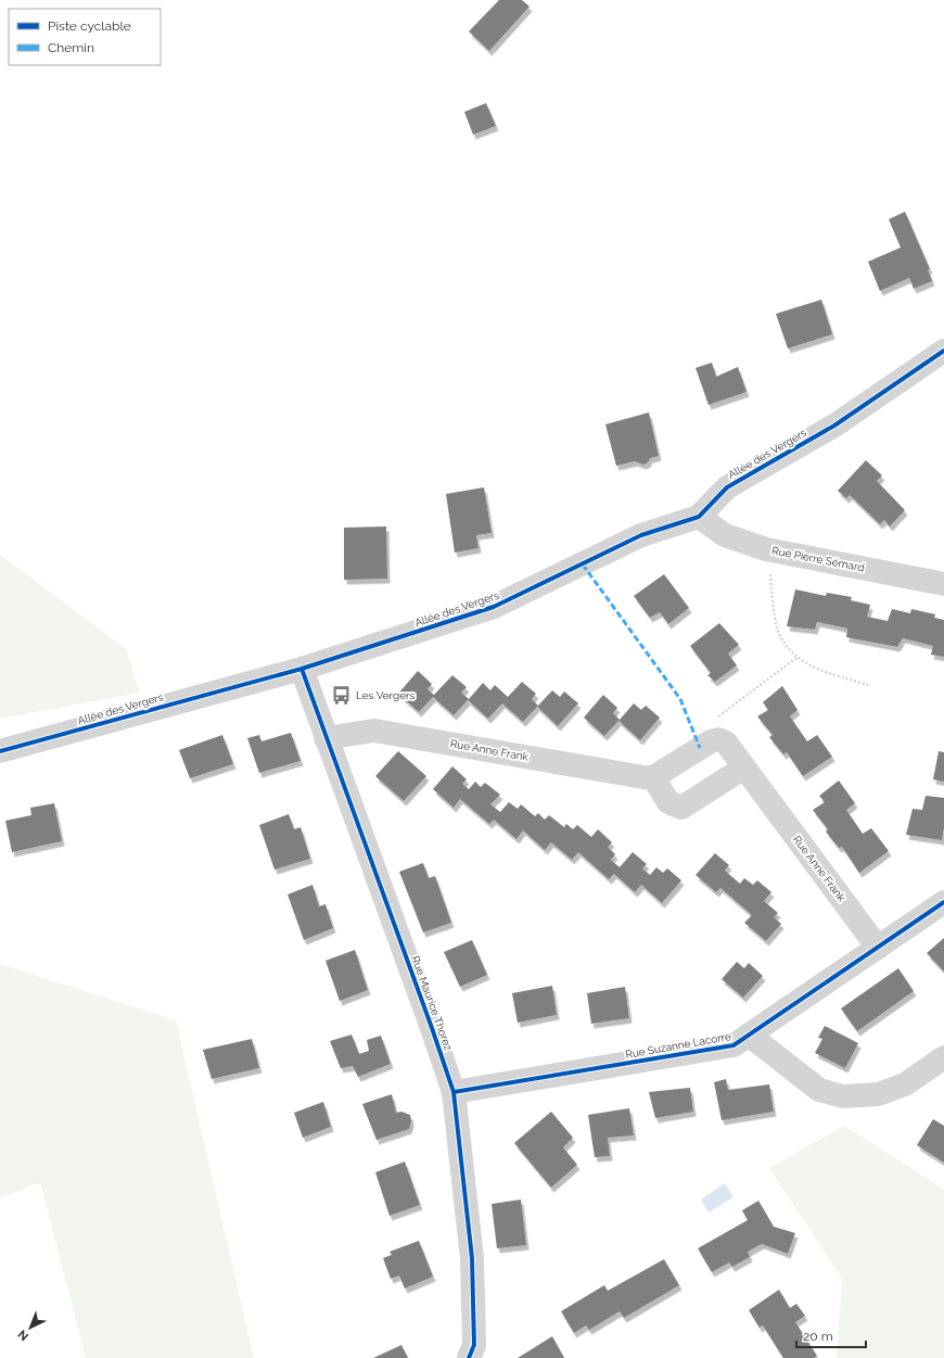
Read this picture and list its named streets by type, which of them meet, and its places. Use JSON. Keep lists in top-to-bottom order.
{
  "streets": {
    "street": [
      "Allée des Vergers",
      "Rue Pierre Sémard",
      "Rue Anne Frank",
      "Rue Maurice Thorez",
      "Rue Suzanne Lacorre"
    ]
  },
  "crossings": [
    ["Allée des Vergers", "Rue Pierre Sémard"],
    ["Allée des Vergers", "Rue Maurice Thorez"],
    ["Rue Anne Frank", "Rue Maurice Thorez"],
    ["Rue Anne Frank", "Rue Suzanne Lacorre"],
    ["Rue Maurice Thorez", "Rue Suzanne Lacorre"]
  ],
  "places": {
    "bus stop": ["Les Vergers"]
  },
  "legend": ["Piste cyclable", "Chemin"],
  "scale_bar": "20 m",
  "north": "bottom left"
}
